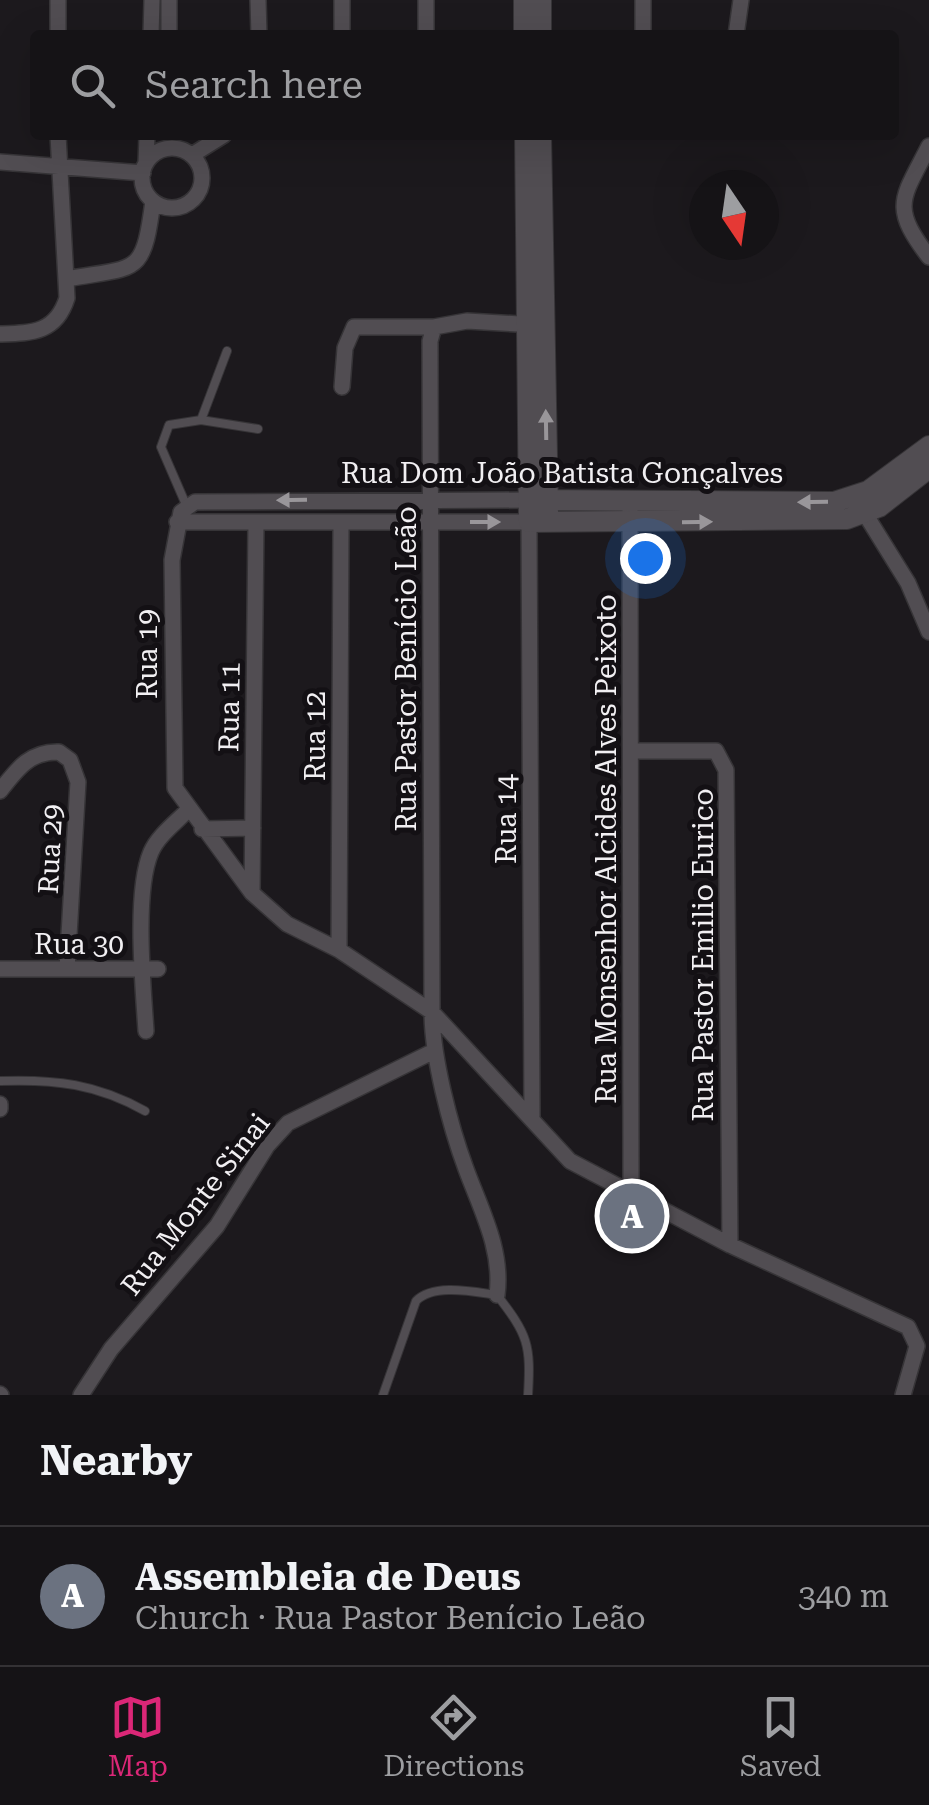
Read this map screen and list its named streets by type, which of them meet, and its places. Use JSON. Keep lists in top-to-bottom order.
{
  "streets": {
    "street": [
      "Rua Dom João Batista Gonçalves",
      "Rua 19",
      "Rua Pastor Benício Leão",
      "Rua 11",
      "Rua 12",
      "Rua 14",
      "Rua 29",
      "Rua Monsenhor Alcides Alves Peixoto",
      "Rua 30",
      "Rua Pastor Emilio Eurico",
      "Rua Monte Sinai"
    ]
  },
  "crossings": [
    ["Rua Dom João Batista Gonçalves", "Rua 19"],
    ["Rua Dom João Batista Gonçalves", "Rua Pastor Benício Leão"],
    ["Rua Dom João Batista Gonçalves", "Rua 11"],
    ["Rua Dom João Batista Gonçalves", "Rua 12"],
    ["Rua Dom João Batista Gonçalves", "Rua 14"],
    ["Rua Dom João Batista Gonçalves", "Rua Monsenhor Alcides Alves Peixoto"],
    ["Rua Pastor Benício Leão", "Rua Monte Sinai"],
    ["Rua 29", "Rua 30"],
    ["Rua Monsenhor Alcides Alves Peixoto", "Rua Pastor Emilio Eurico"]
  ],
  "north": "bottom",
  "page": {
    "search": "Search here",
    "pins": "A",
    "heading": "Nearby",
    "list": [
      {
        "mark": "A",
        "name": "Assembleia de Deus",
        "note": "Church · Rua Pastor Benício Leão",
        "value": "340 m"
      }
    ],
    "nav": ["Map", "Directions", "Saved"]
  }
}
